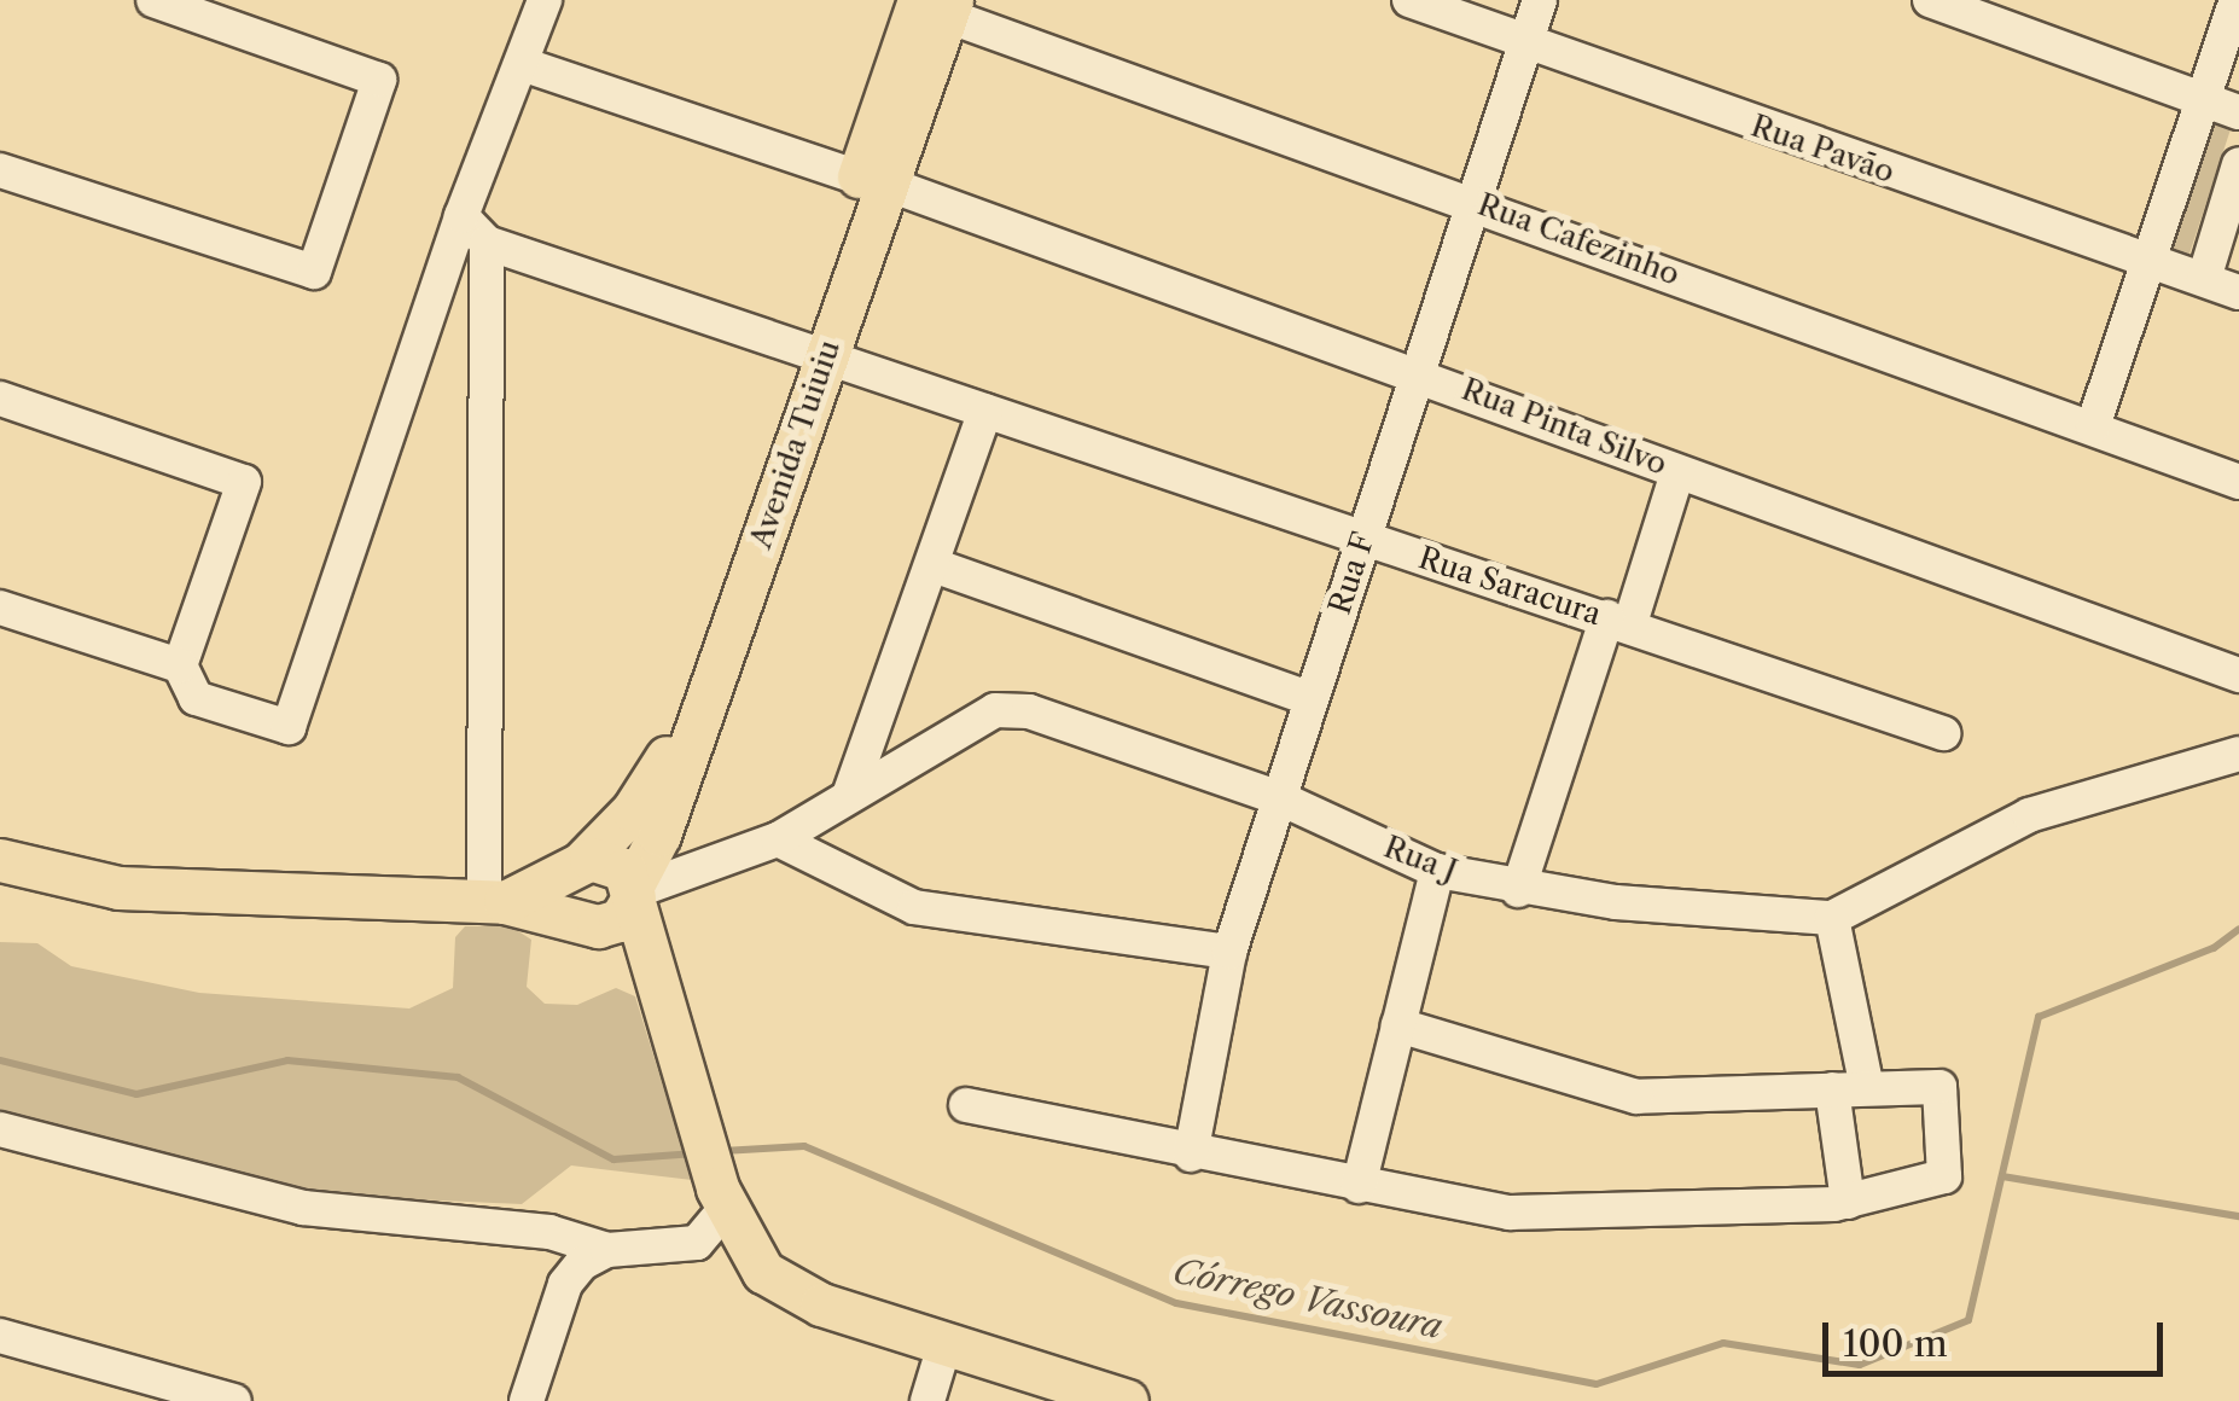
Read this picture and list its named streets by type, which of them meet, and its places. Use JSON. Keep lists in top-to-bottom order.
{
  "streets": {
    "main road": ["Avenida Tuiuiu"],
    "street": [
      "Rua Pavão",
      "Rua Cafezinho",
      "Rua Pinta Silvo",
      "Rua F",
      "Rua Saracura",
      "Rua J"
    ]
  },
  "crossings": [
    ["Rua Pavão", "Rua F"],
    ["Rua Cafezinho", "Avenida Tuiuiu"],
    ["Rua Cafezinho", "Rua F"],
    ["Rua Pinta Silvo", "Avenida Tuiuiu"],
    ["Rua Pinta Silvo", "Rua F"],
    ["Avenida Tuiuiu", "Rua Saracura"],
    ["Avenida Tuiuiu", "Rua J"],
    ["Rua F", "Rua Saracura"],
    ["Rua F", "Rua J"]
  ],
  "water": ["Córrego Vassoura"],
  "scale_bar": "100 m"
}
